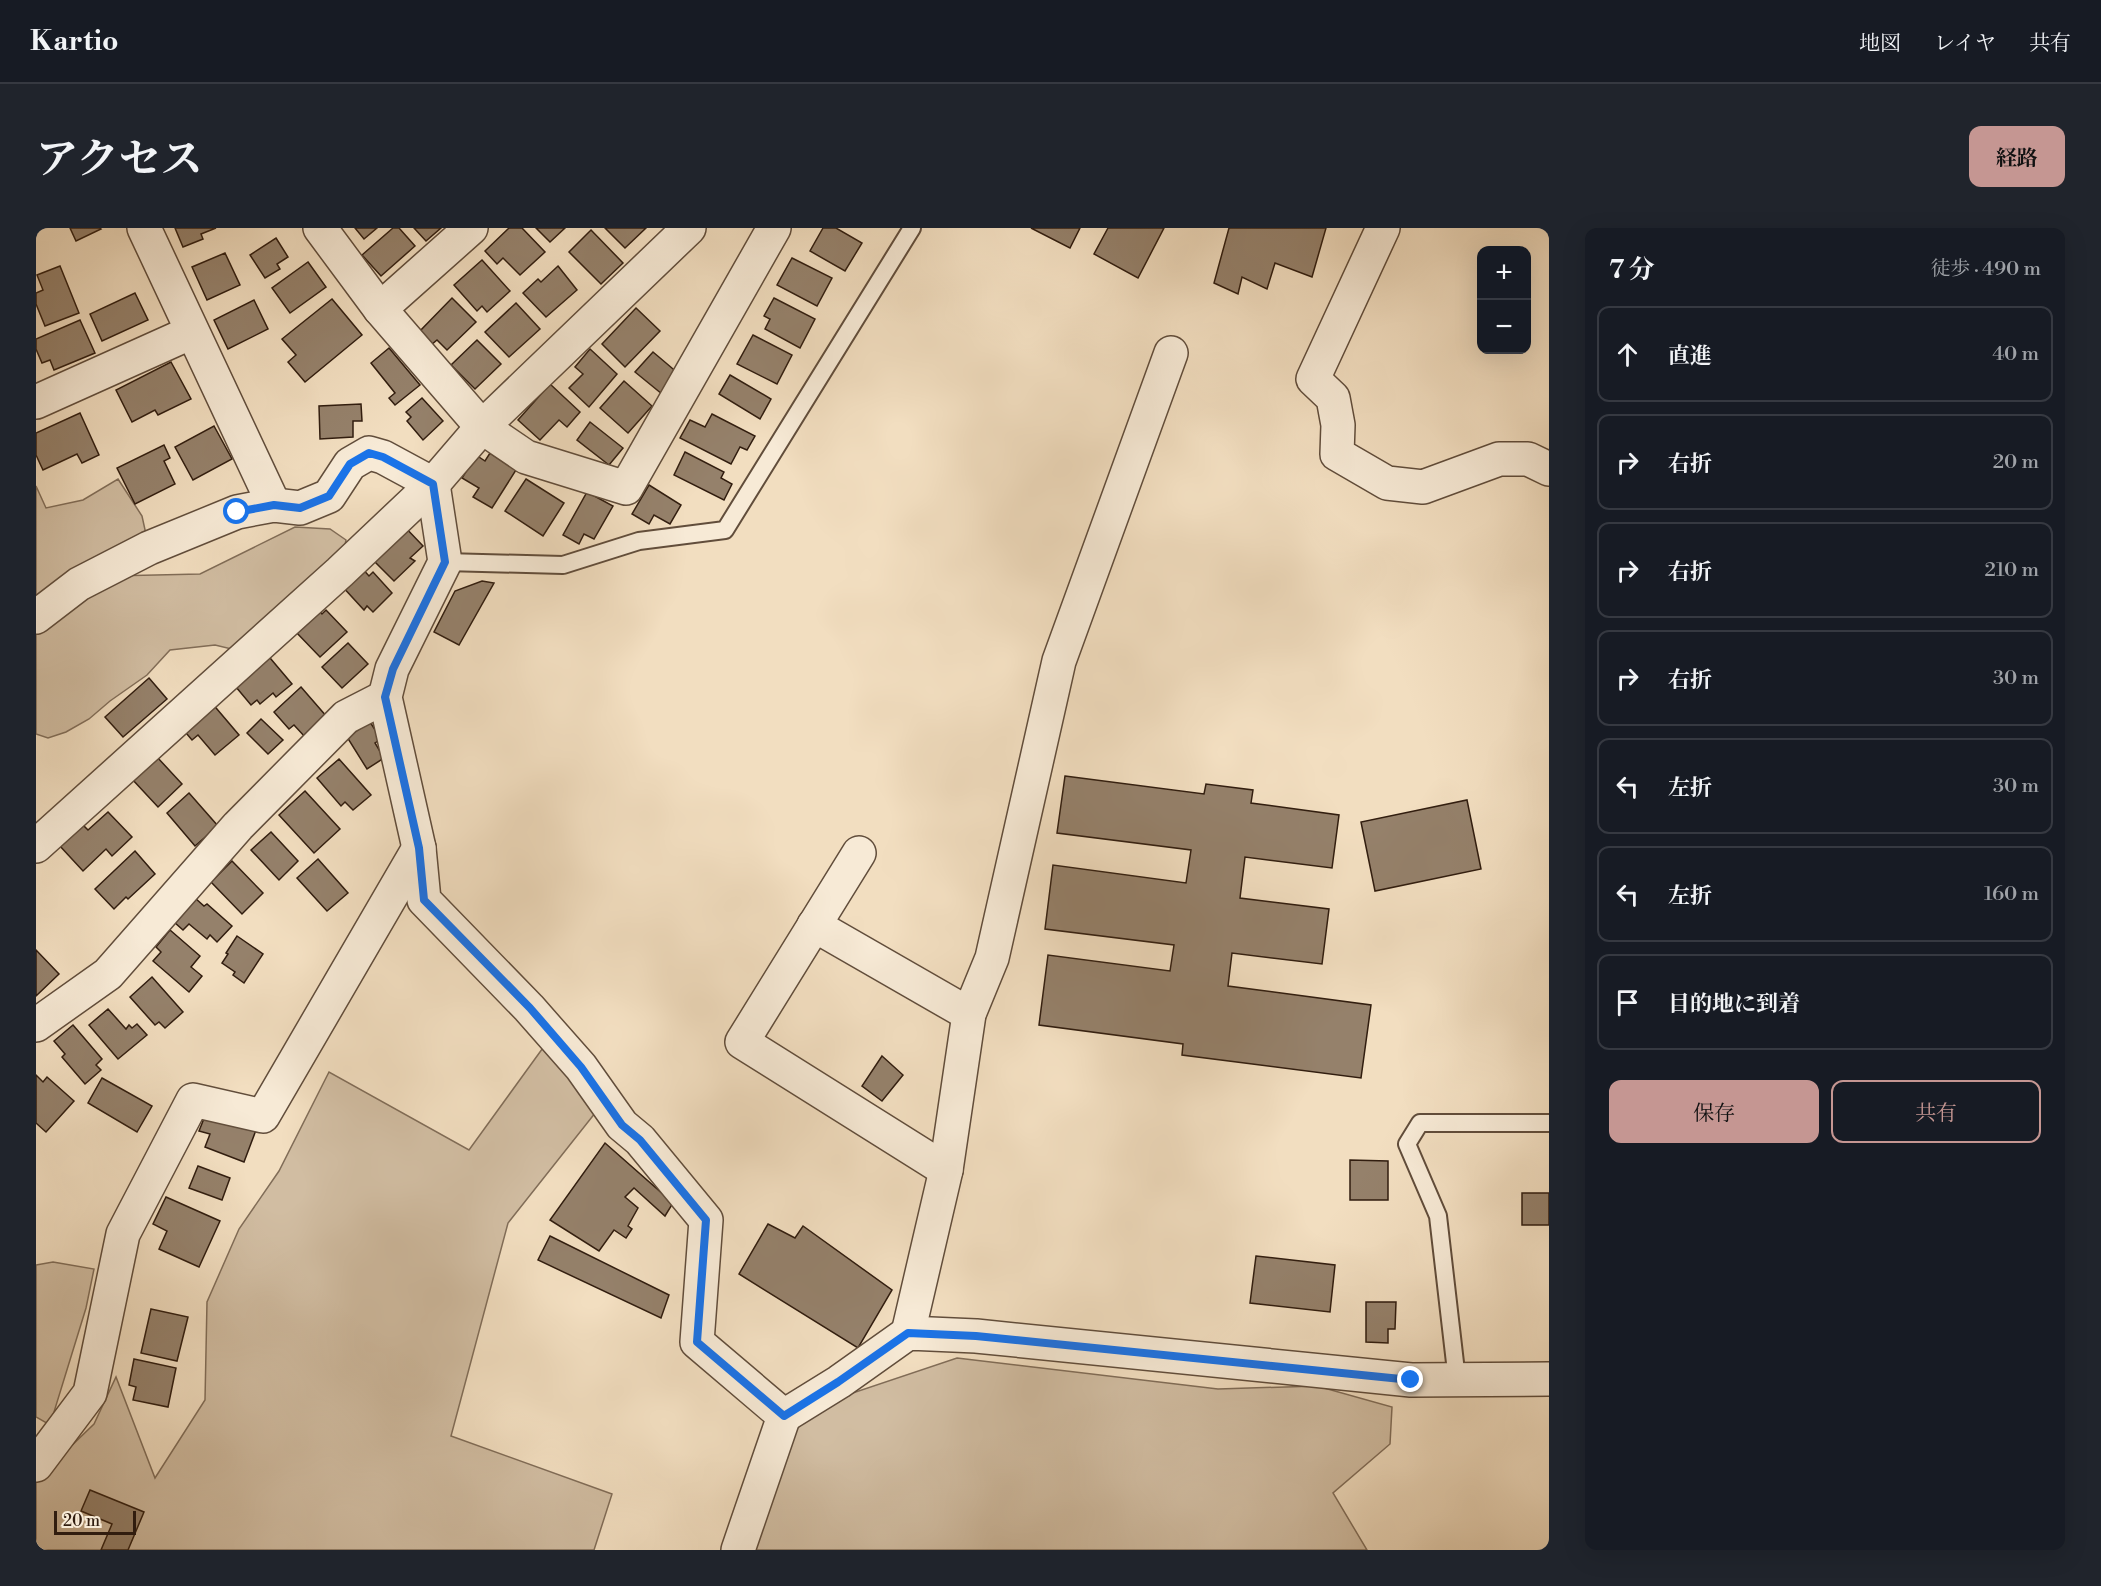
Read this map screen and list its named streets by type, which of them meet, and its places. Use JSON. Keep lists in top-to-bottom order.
{
  "scale_bar": "20 m",
  "page": {
    "header": "Kartio",
    "nav": ["地図", "レイヤ", "共有"],
    "title": "アクセス",
    "buttons": [
      "経路",
      ["保存", "共有"]
    ],
    "heading": ["7 分", "徒歩 · 490 m"],
    "map_buttons": ["+", "−"],
    "list": [
      ["直進", "40 m"],
      ["右折", "20 m"],
      ["右折", "210 m"],
      ["右折", "30 m"],
      ["左折", "30 m"],
      ["左折", "160 m"],
      "目的地に到着"
    ],
    "scale": "20 m"
  }
}
